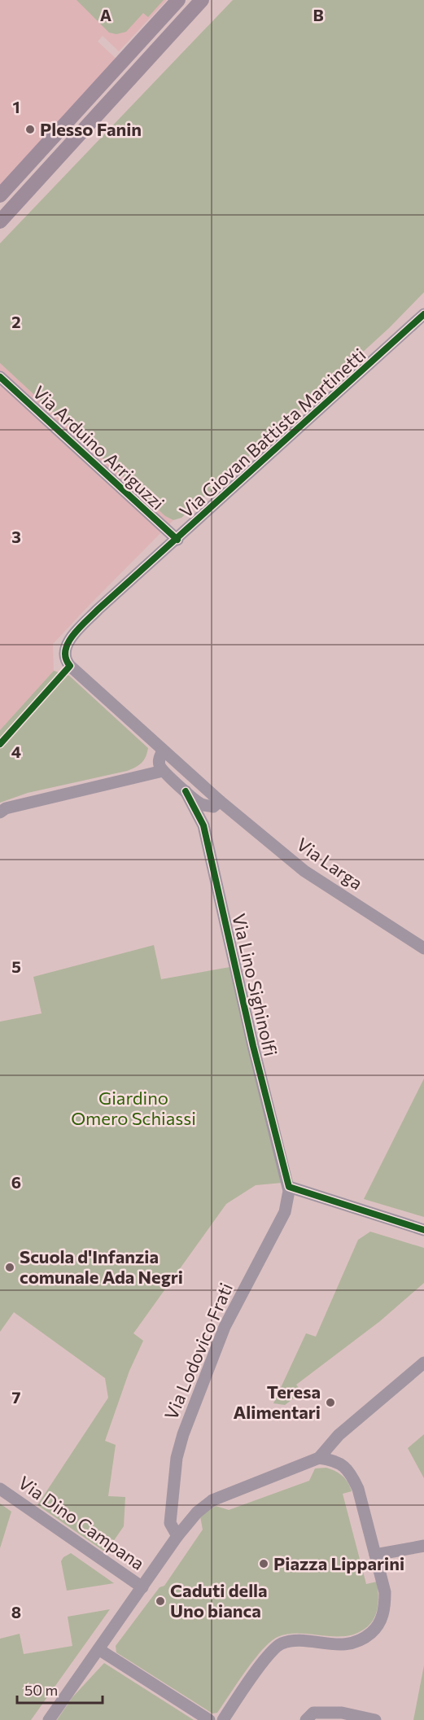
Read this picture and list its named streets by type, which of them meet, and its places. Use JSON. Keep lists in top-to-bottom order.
{
  "streets": {
    "street": [
      "Via Giovan Battista Martinetti",
      "Via Arduino Arriguzzi",
      "Via Larga",
      "Via Lino Sighinolfi",
      "Via Lodovico Frati",
      "Via Dino Campana"
    ]
  },
  "crossings": [
    ["Via Giovan Battista Martinetti", "Via Arduino Arriguzzi"],
    ["Via Giovan Battista Martinetti", "Via Larga"],
    ["Via Lino Sighinolfi", "Via Lodovico Frati"]
  ],
  "parks": ["Giardino Omero Schiassi"],
  "places": [
    "Plesso Fanin",
    "Scuola d'Infanzia comunale Ada Negri",
    "Teresa Alimentari",
    "Piazza Lipparini",
    "Caduti della Uno bianca"
  ],
  "scale_bar": "50 m",
  "grid": {
    "columns": ["A", "B"],
    "rows": [
      "1",
      "2",
      "3",
      "4",
      "5",
      "6",
      "7",
      "8"
    ]
  }
}
